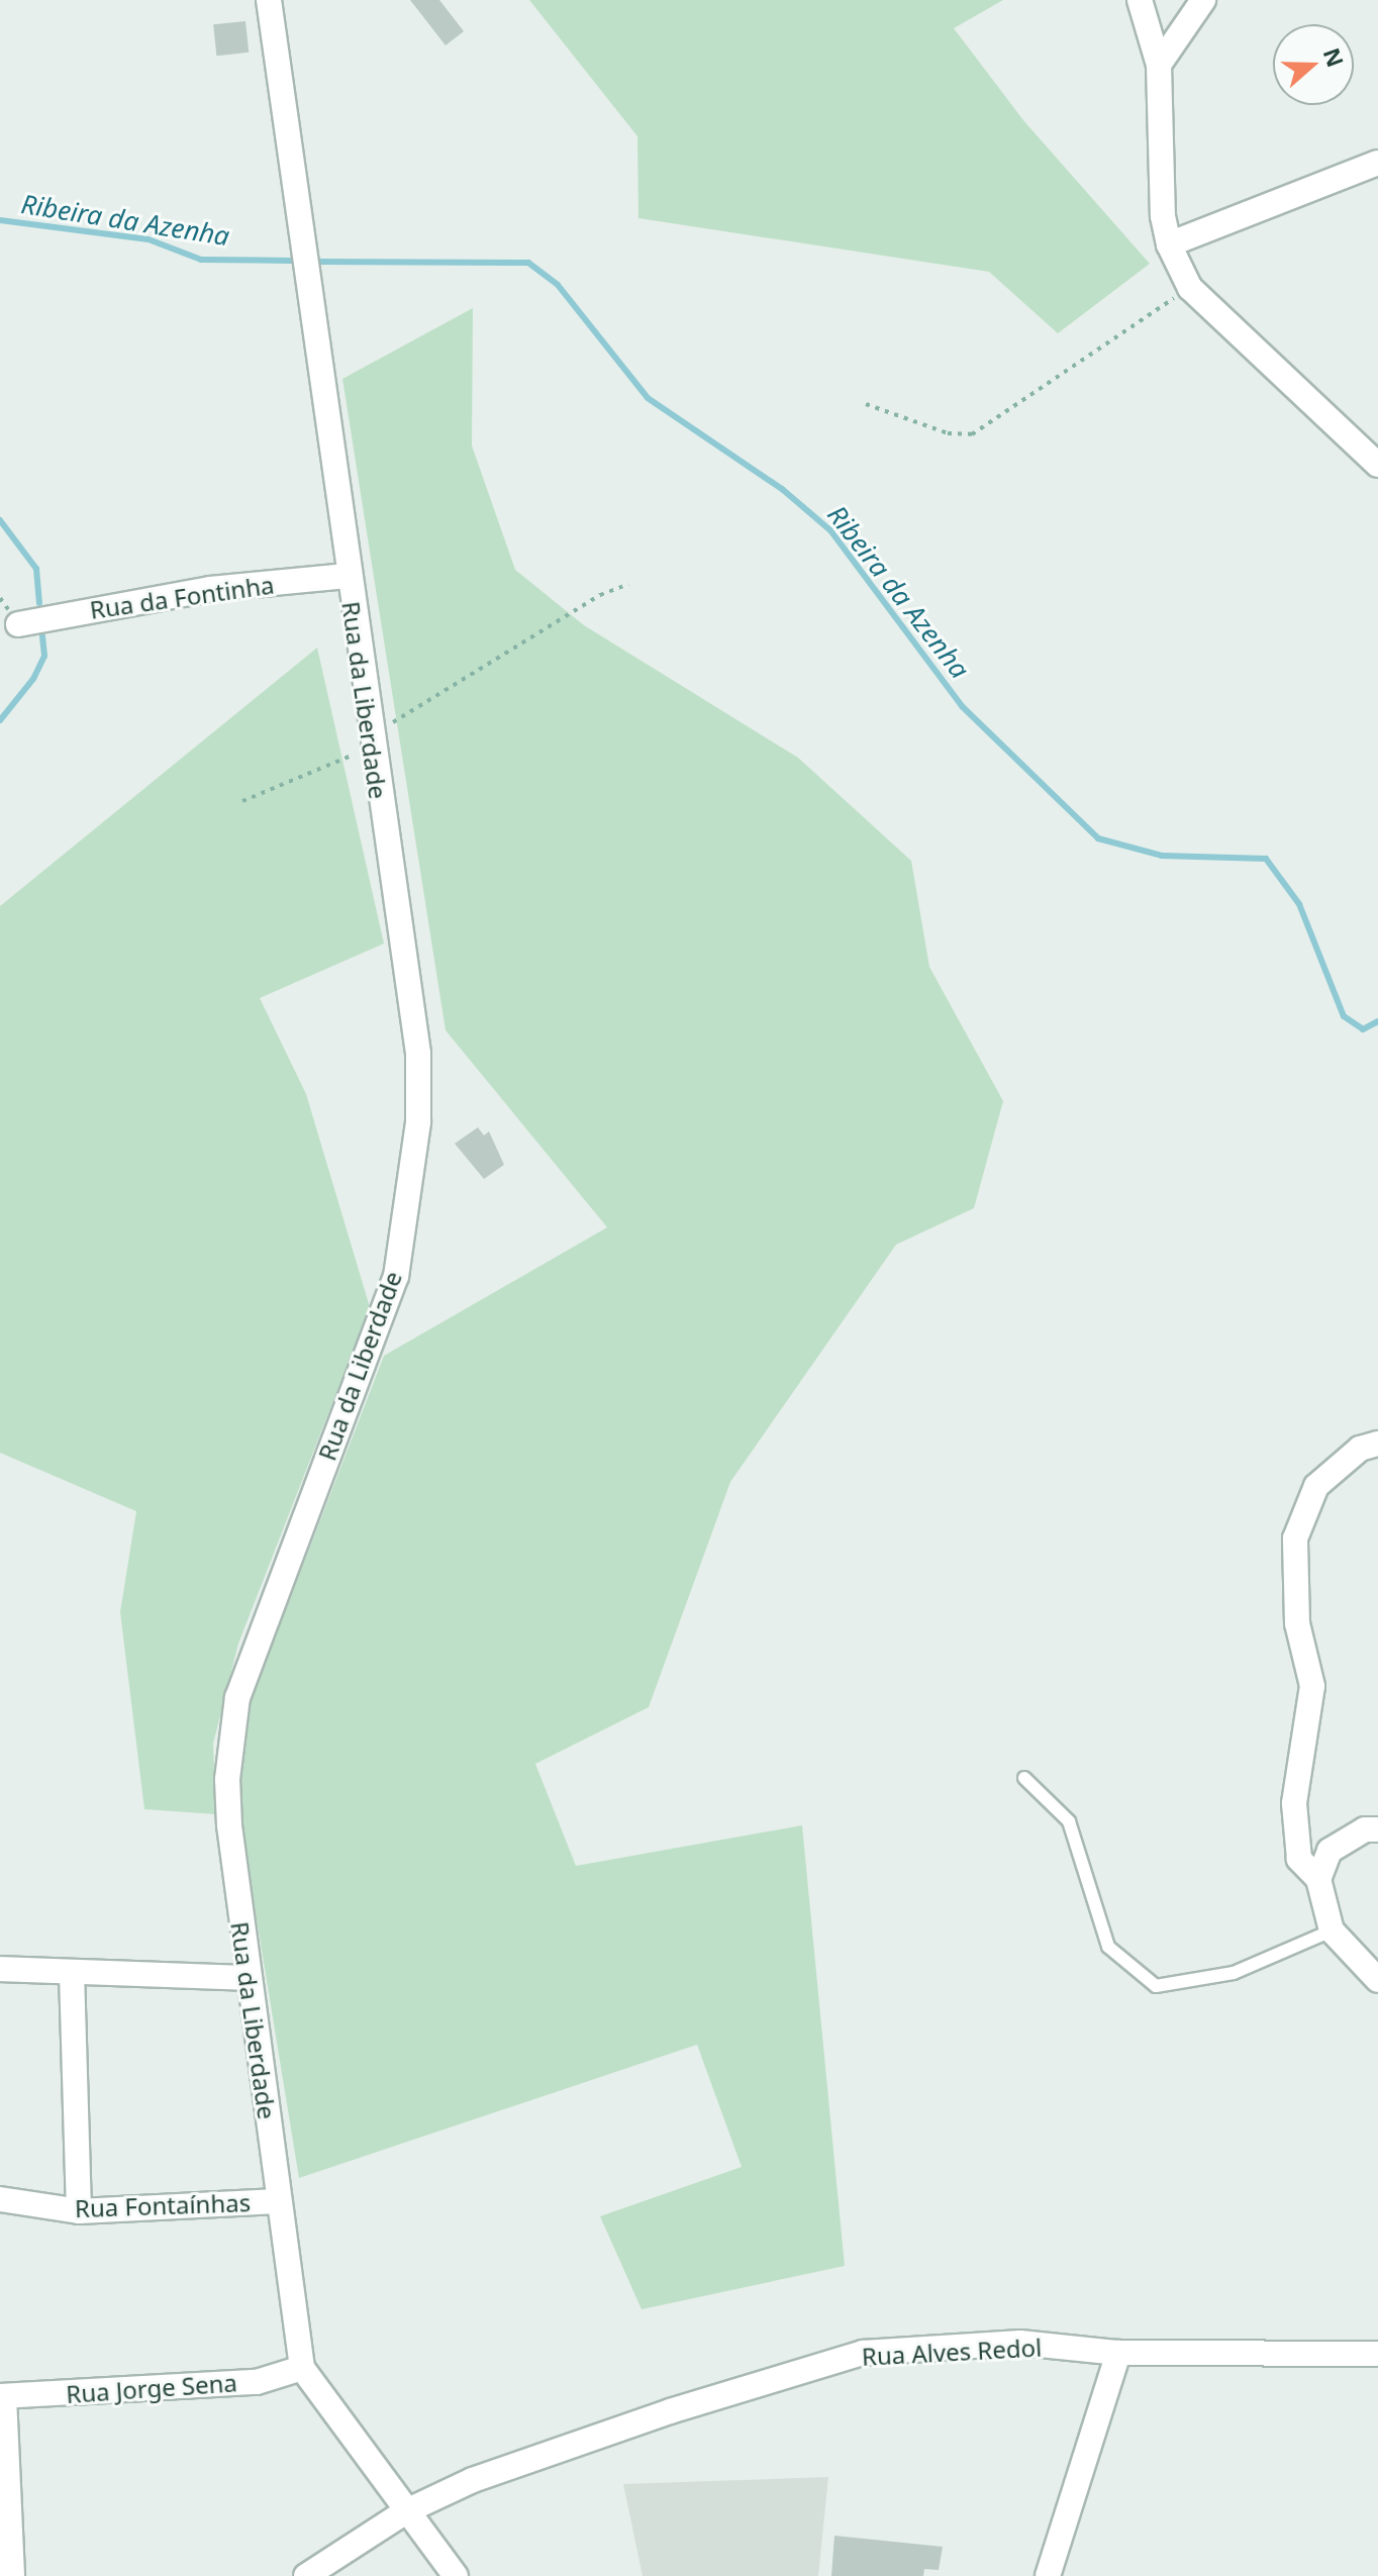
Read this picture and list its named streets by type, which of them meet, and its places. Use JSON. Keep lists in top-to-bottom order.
{
  "streets": {
    "street": [
      "Rua da Fontinha",
      "Rua da Liberdade",
      "Rua Fontaínhas",
      "Rua Alves Redol",
      "Rua Jorge Sena"
    ]
  },
  "crossings": [
    ["Rua da Fontinha", "Rua da Liberdade"],
    ["Rua da Liberdade", "Rua Fontaínhas"],
    ["Rua da Liberdade", "Rua Alves Redol"],
    ["Rua da Liberdade", "Rua Jorge Sena"]
  ],
  "water": ["Ribeira da Azenha"],
  "north": "right"
}
